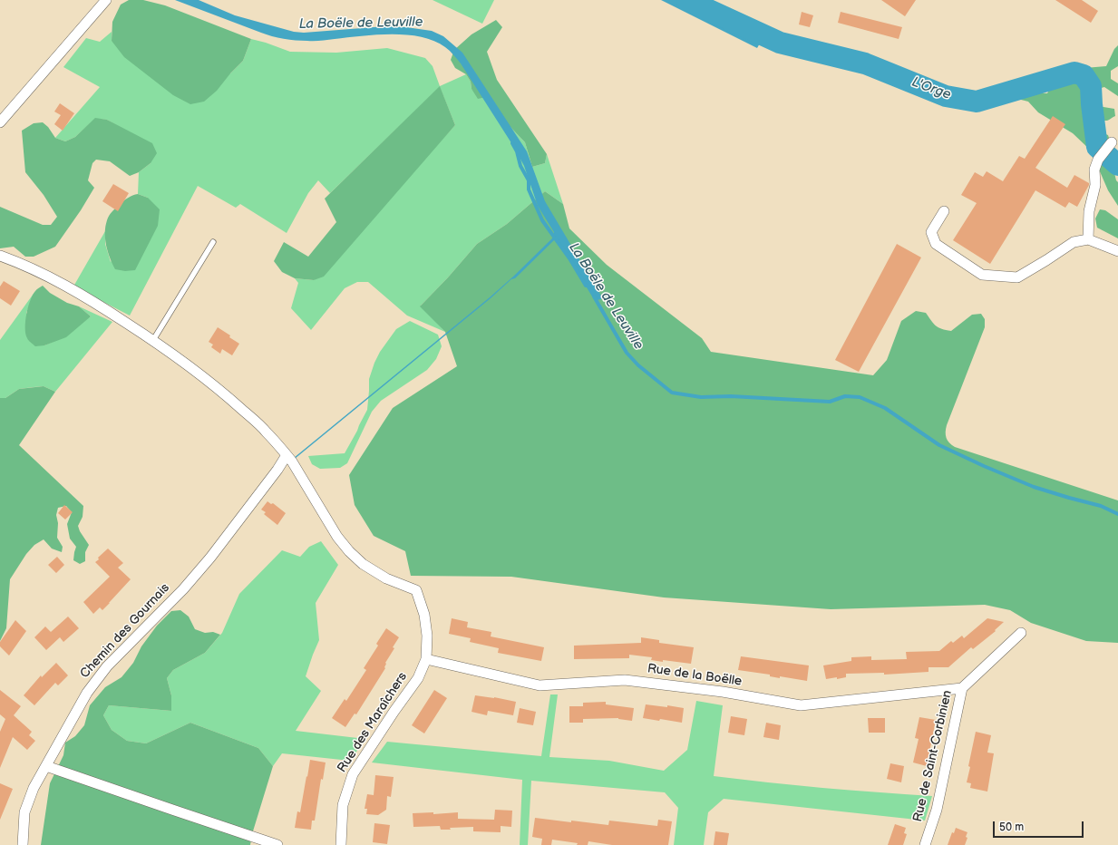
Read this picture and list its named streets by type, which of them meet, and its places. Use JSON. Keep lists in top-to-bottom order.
{
  "streets": {
    "street": [
      "Chemin des Gournais",
      "Rue de la Boëlle",
      "Rue des Maraîchers",
      "Rue de Saint-Corbinien"
    ]
  },
  "crossings": [
    ["Chemin des Gournais", "Rue des Maraîchers"],
    ["Rue de la Boëlle", "Rue des Maraîchers"],
    ["Rue de la Boëlle", "Rue de Saint-Corbinien"]
  ],
  "water": ["La Boële de Leuville", "L'Orge"],
  "scale_bar": "50 m"
}
